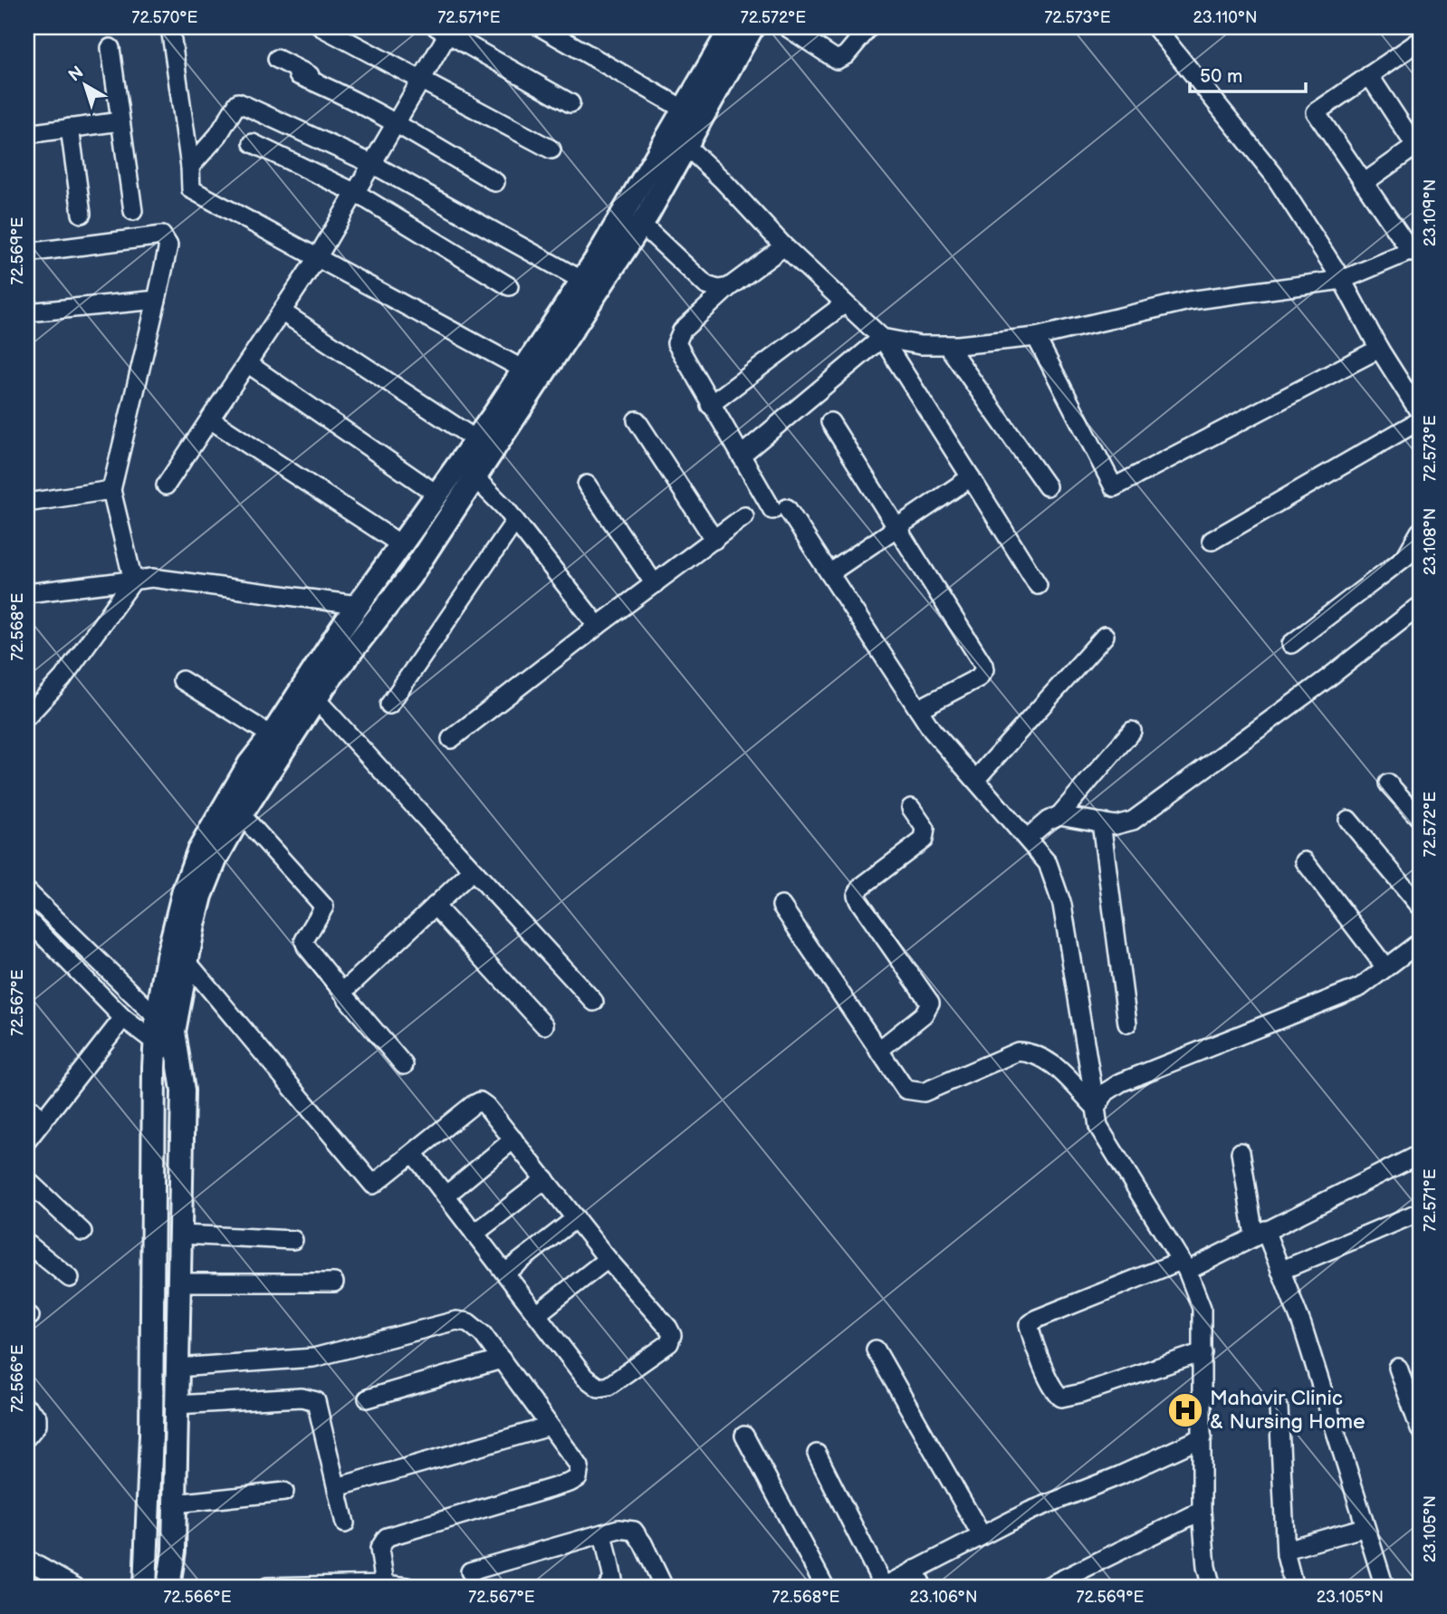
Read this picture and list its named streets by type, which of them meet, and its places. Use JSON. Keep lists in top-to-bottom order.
{
  "places": {
    "hospital": ["Mahavir Clinic & Nursing Home"]
  },
  "scale_bar": "50 m",
  "north": "top left",
  "coordinates": [
    "72.570°E",
    "72.571°E",
    "72.572°E",
    "72.573°E",
    "23.110°N",
    "23.109°N",
    "72.569°E",
    "23.108°N",
    "72.568°E",
    "72.567°E",
    "72.566°E",
    "23.105°N",
    "23.106°N"
  ]
}
